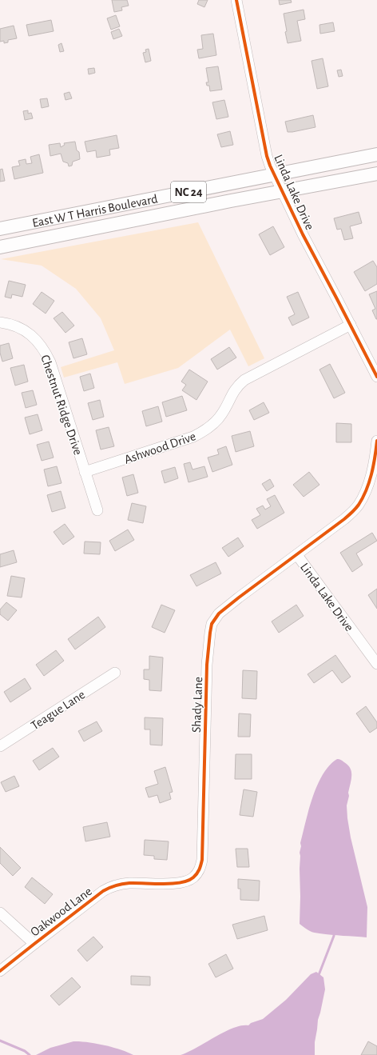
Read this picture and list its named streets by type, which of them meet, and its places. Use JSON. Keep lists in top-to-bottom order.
{
  "streets": {
    "main road": ["NC 24", "East W T Harris Boulevard"],
    "street": [
      "Linda Lake Drive",
      "Chestnut Ridge Drive",
      "Ashwood Drive",
      "Shady Lane",
      "Teague Lane",
      "Oakwood Lane"
    ]
  },
  "crossings": [
    ["Linda Lake Drive", "East W T Harris Boulevard"],
    ["Linda Lake Drive", "Ashwood Drive"],
    ["Linda Lake Drive", "Shady Lane"],
    ["Chestnut Ridge Drive", "Ashwood Drive"],
    ["Shady Lane", "Oakwood Lane"]
  ]
}
